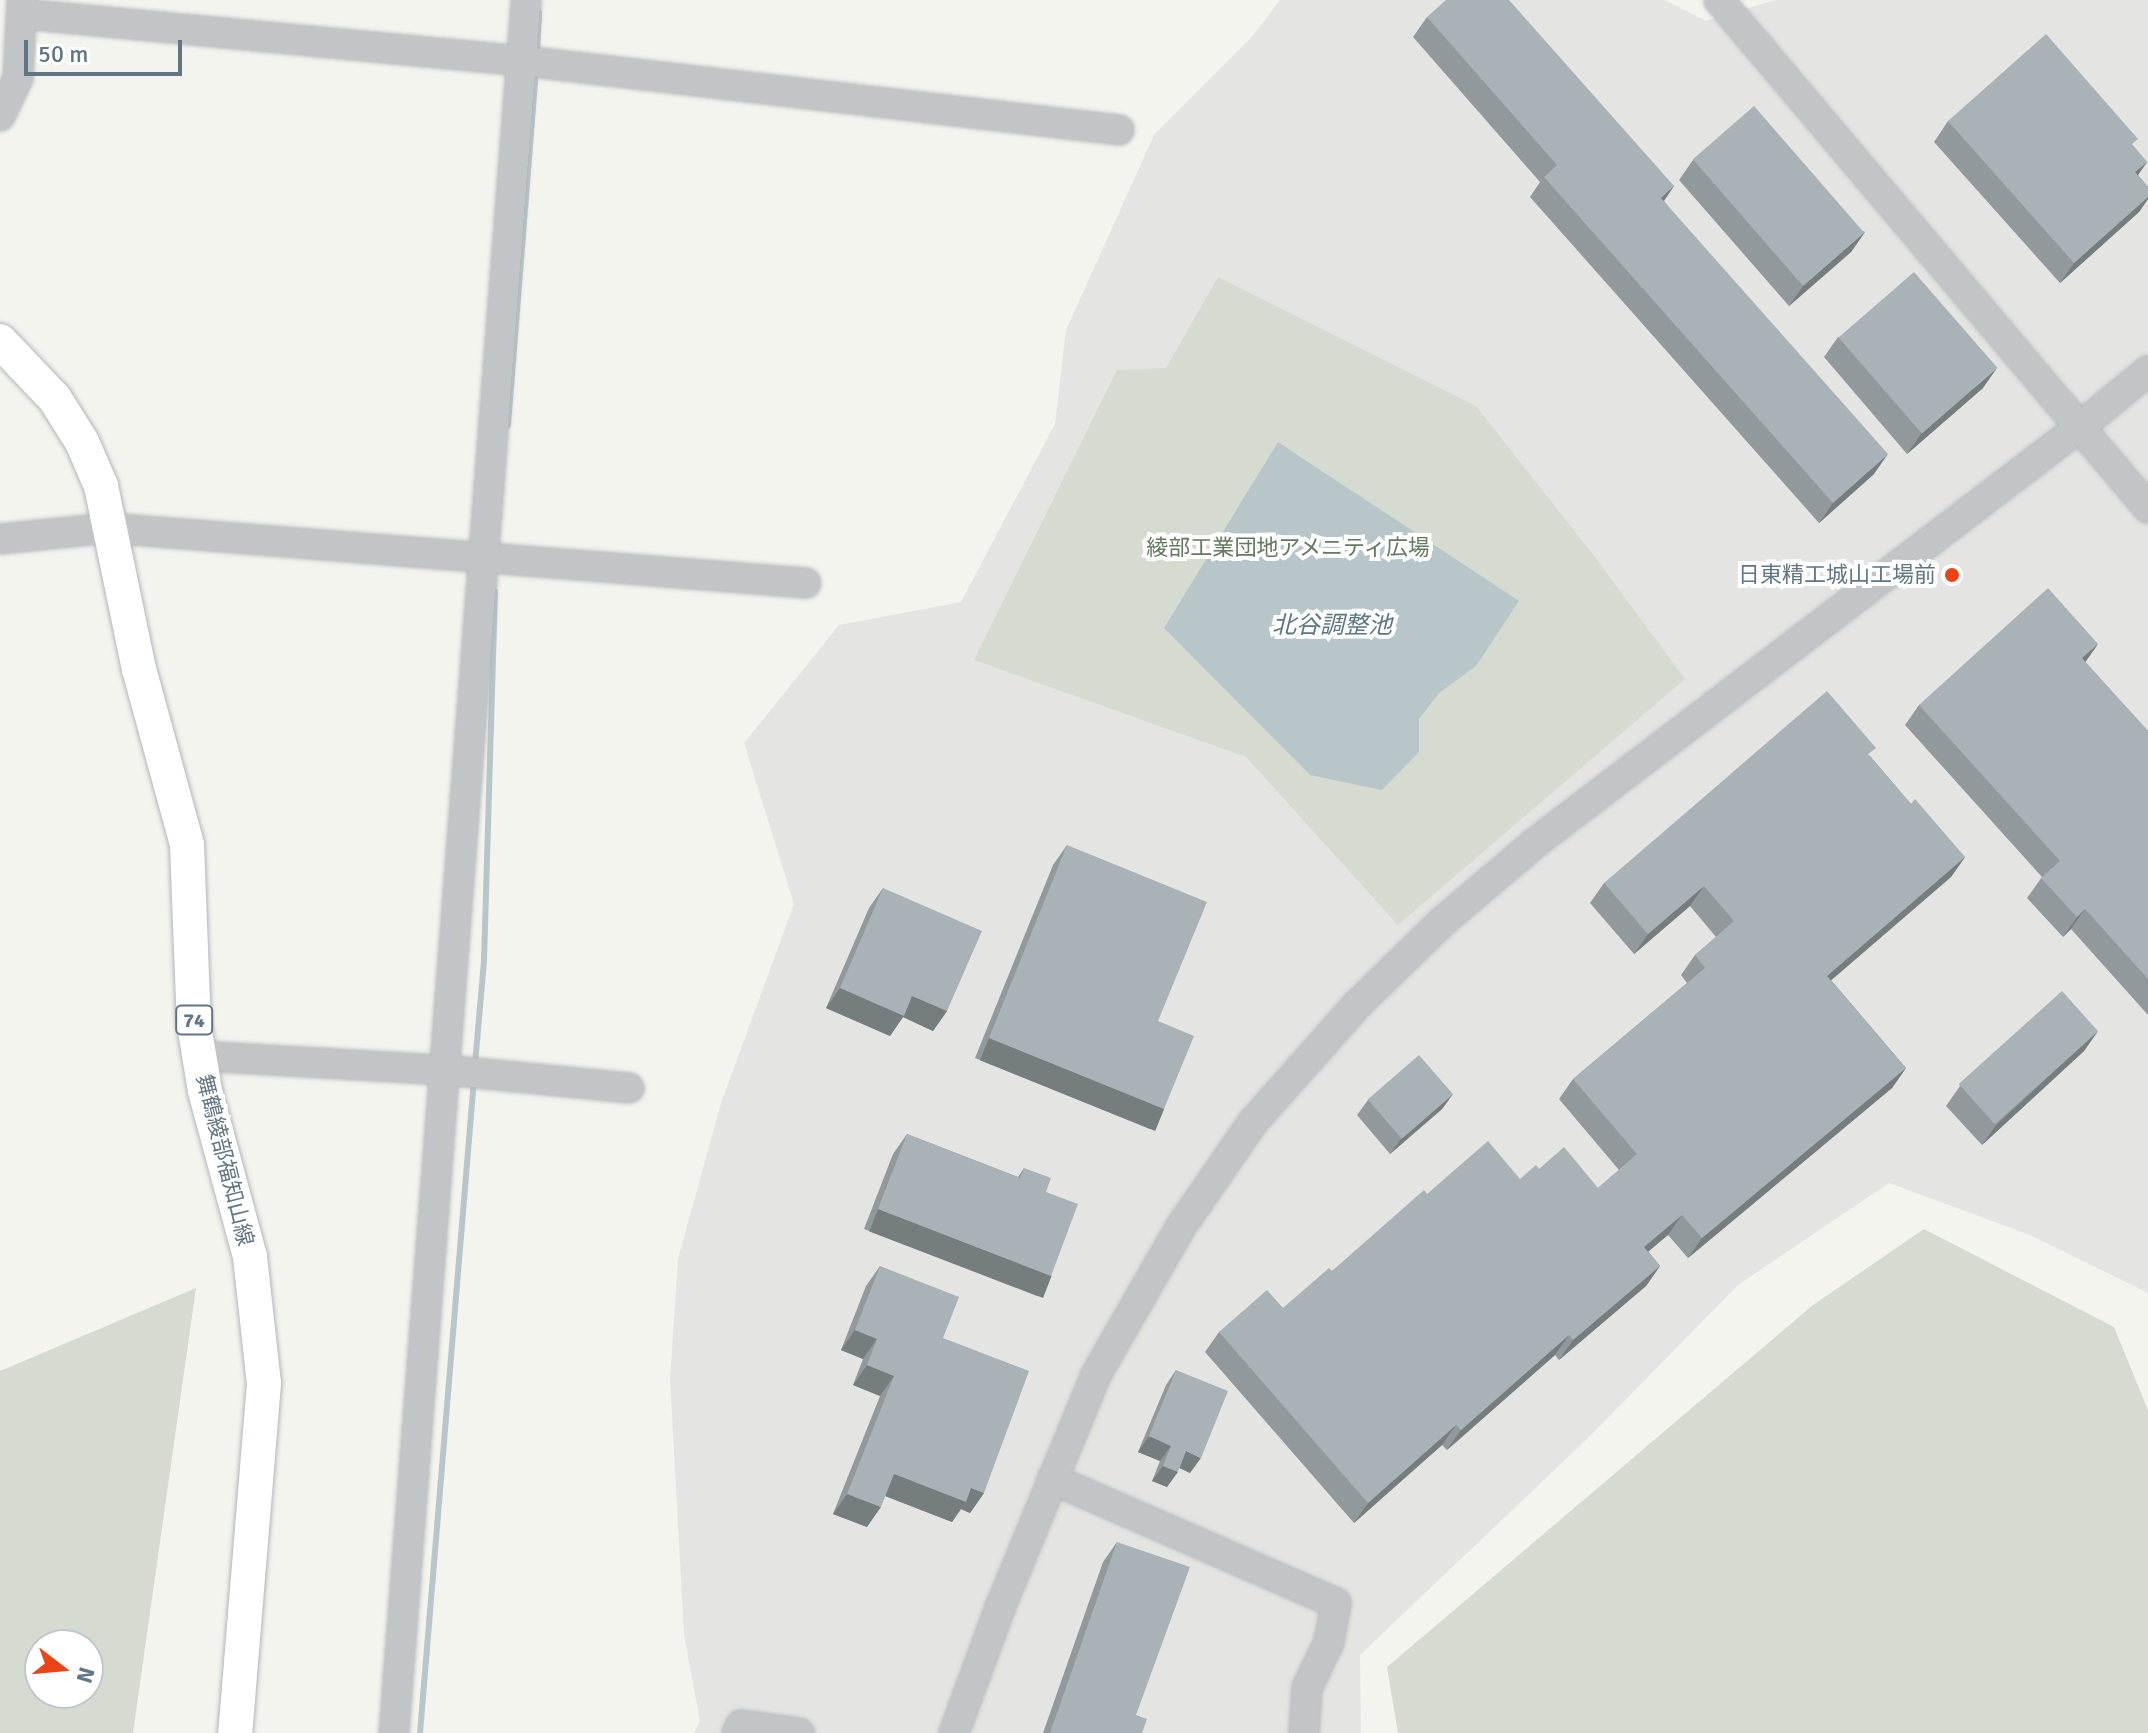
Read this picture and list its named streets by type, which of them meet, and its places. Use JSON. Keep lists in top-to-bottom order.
{
  "streets": {
    "main road": ["74", "舞鶴綾部福知山線"]
  },
  "water": ["北谷調整池"],
  "parks": ["綾部工業団地アメニティ広場"],
  "places": ["日東精工城山工場前"],
  "scale_bar": "50 m",
  "north": "right"
}
